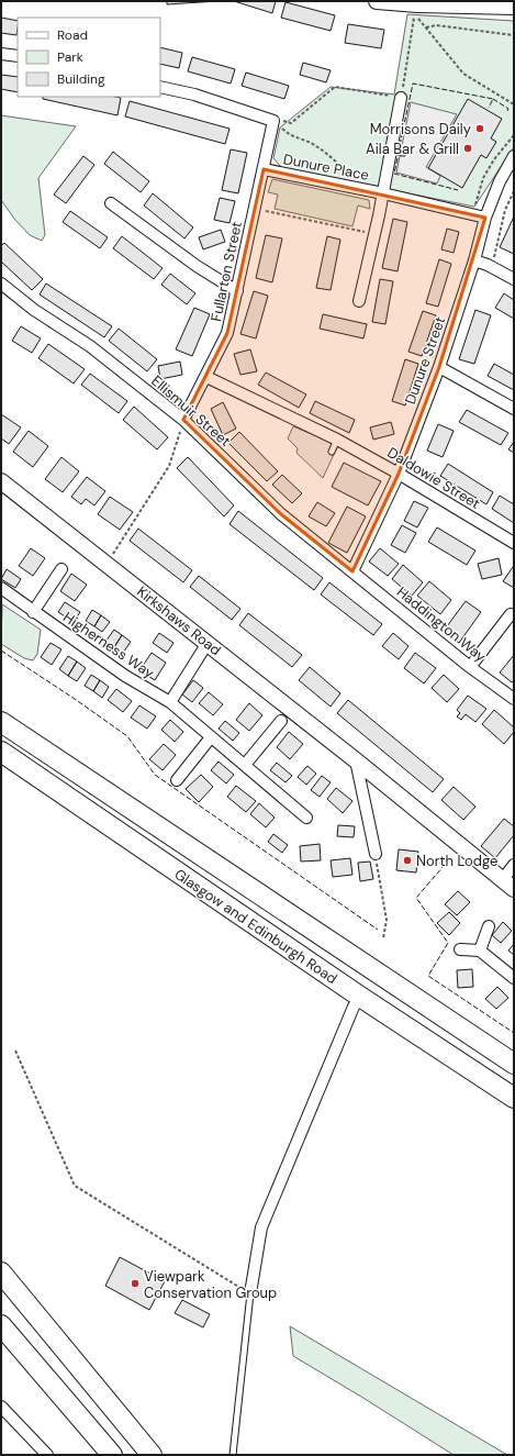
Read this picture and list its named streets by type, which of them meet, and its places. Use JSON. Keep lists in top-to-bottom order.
{
  "streets": {
    "highway": ["Glasgow and Edinburgh Road"],
    "street": [
      "Dunure Place",
      "Fullarton Street",
      "Dunure Street",
      "Ellismuir Street",
      "Daldowie Street",
      "Kirkshaws Road",
      "Haddington Way",
      "Higherness Way"
    ]
  },
  "crossings": [
    ["Dunure Place", "Fullarton Street"],
    ["Dunure Place", "Dunure Street"],
    ["Fullarton Street", "Ellismuir Street"],
    ["Fullarton Street", "Daldowie Street"],
    ["Dunure Street", "Ellismuir Street"],
    ["Dunure Street", "Daldowie Street"],
    ["Dunure Street", "Haddington Way"],
    ["Ellismuir Street", "Haddington Way"]
  ],
  "places": [
    "Morrisons Daily",
    "Aila Bar & Grill",
    "North Lodge",
    "Viewpark Conservation Group"
  ],
  "legend": ["Road", "Park", "Building"]
}
